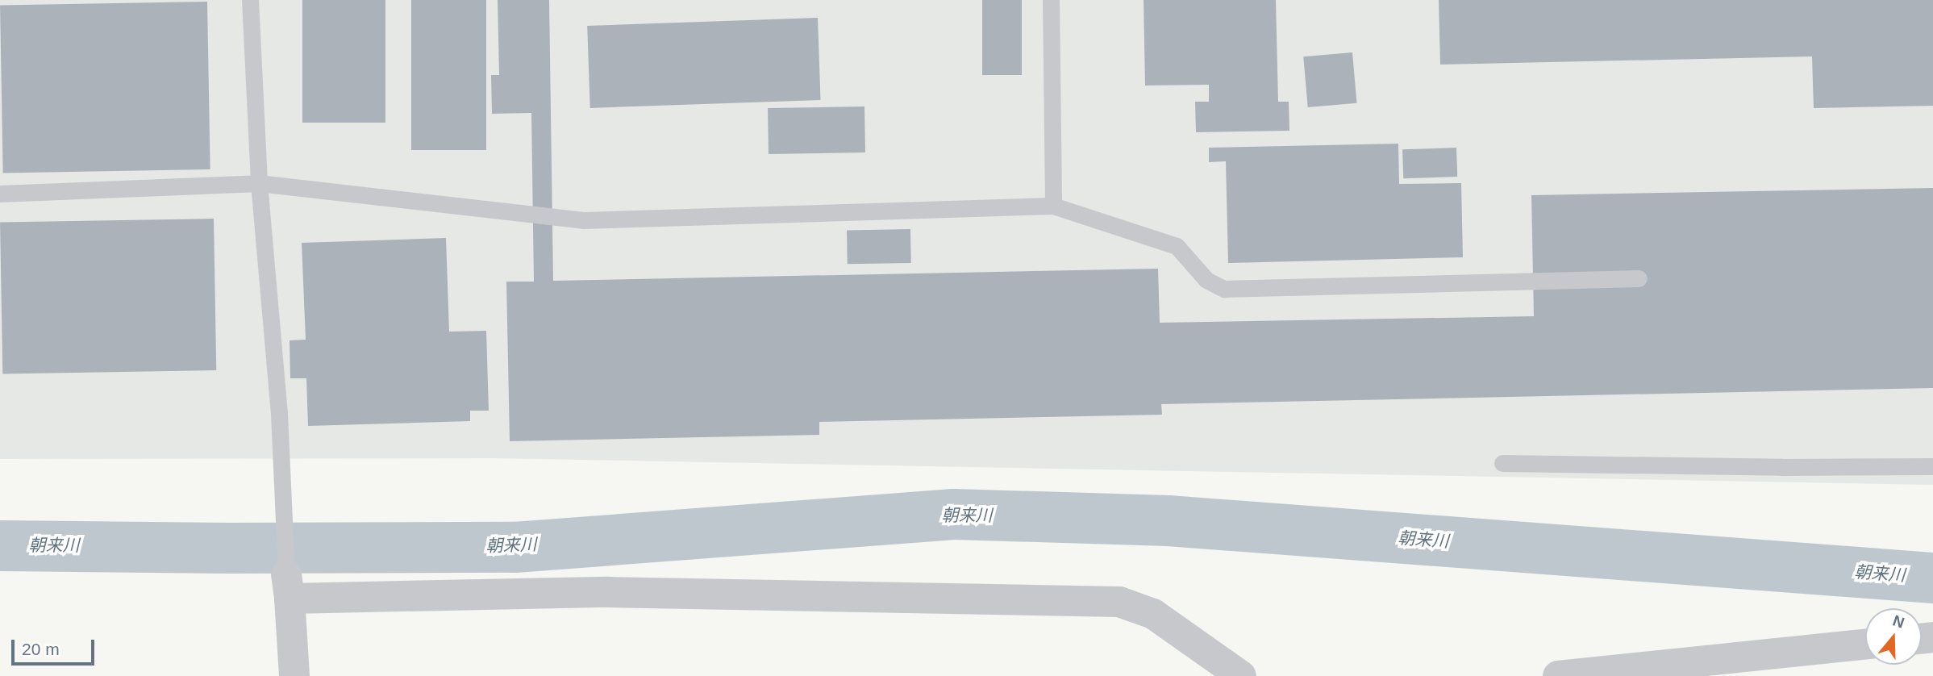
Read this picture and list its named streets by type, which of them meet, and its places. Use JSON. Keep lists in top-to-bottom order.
{
  "water": ["朝来川"],
  "scale_bar": "20 m",
  "north": "top"
}
